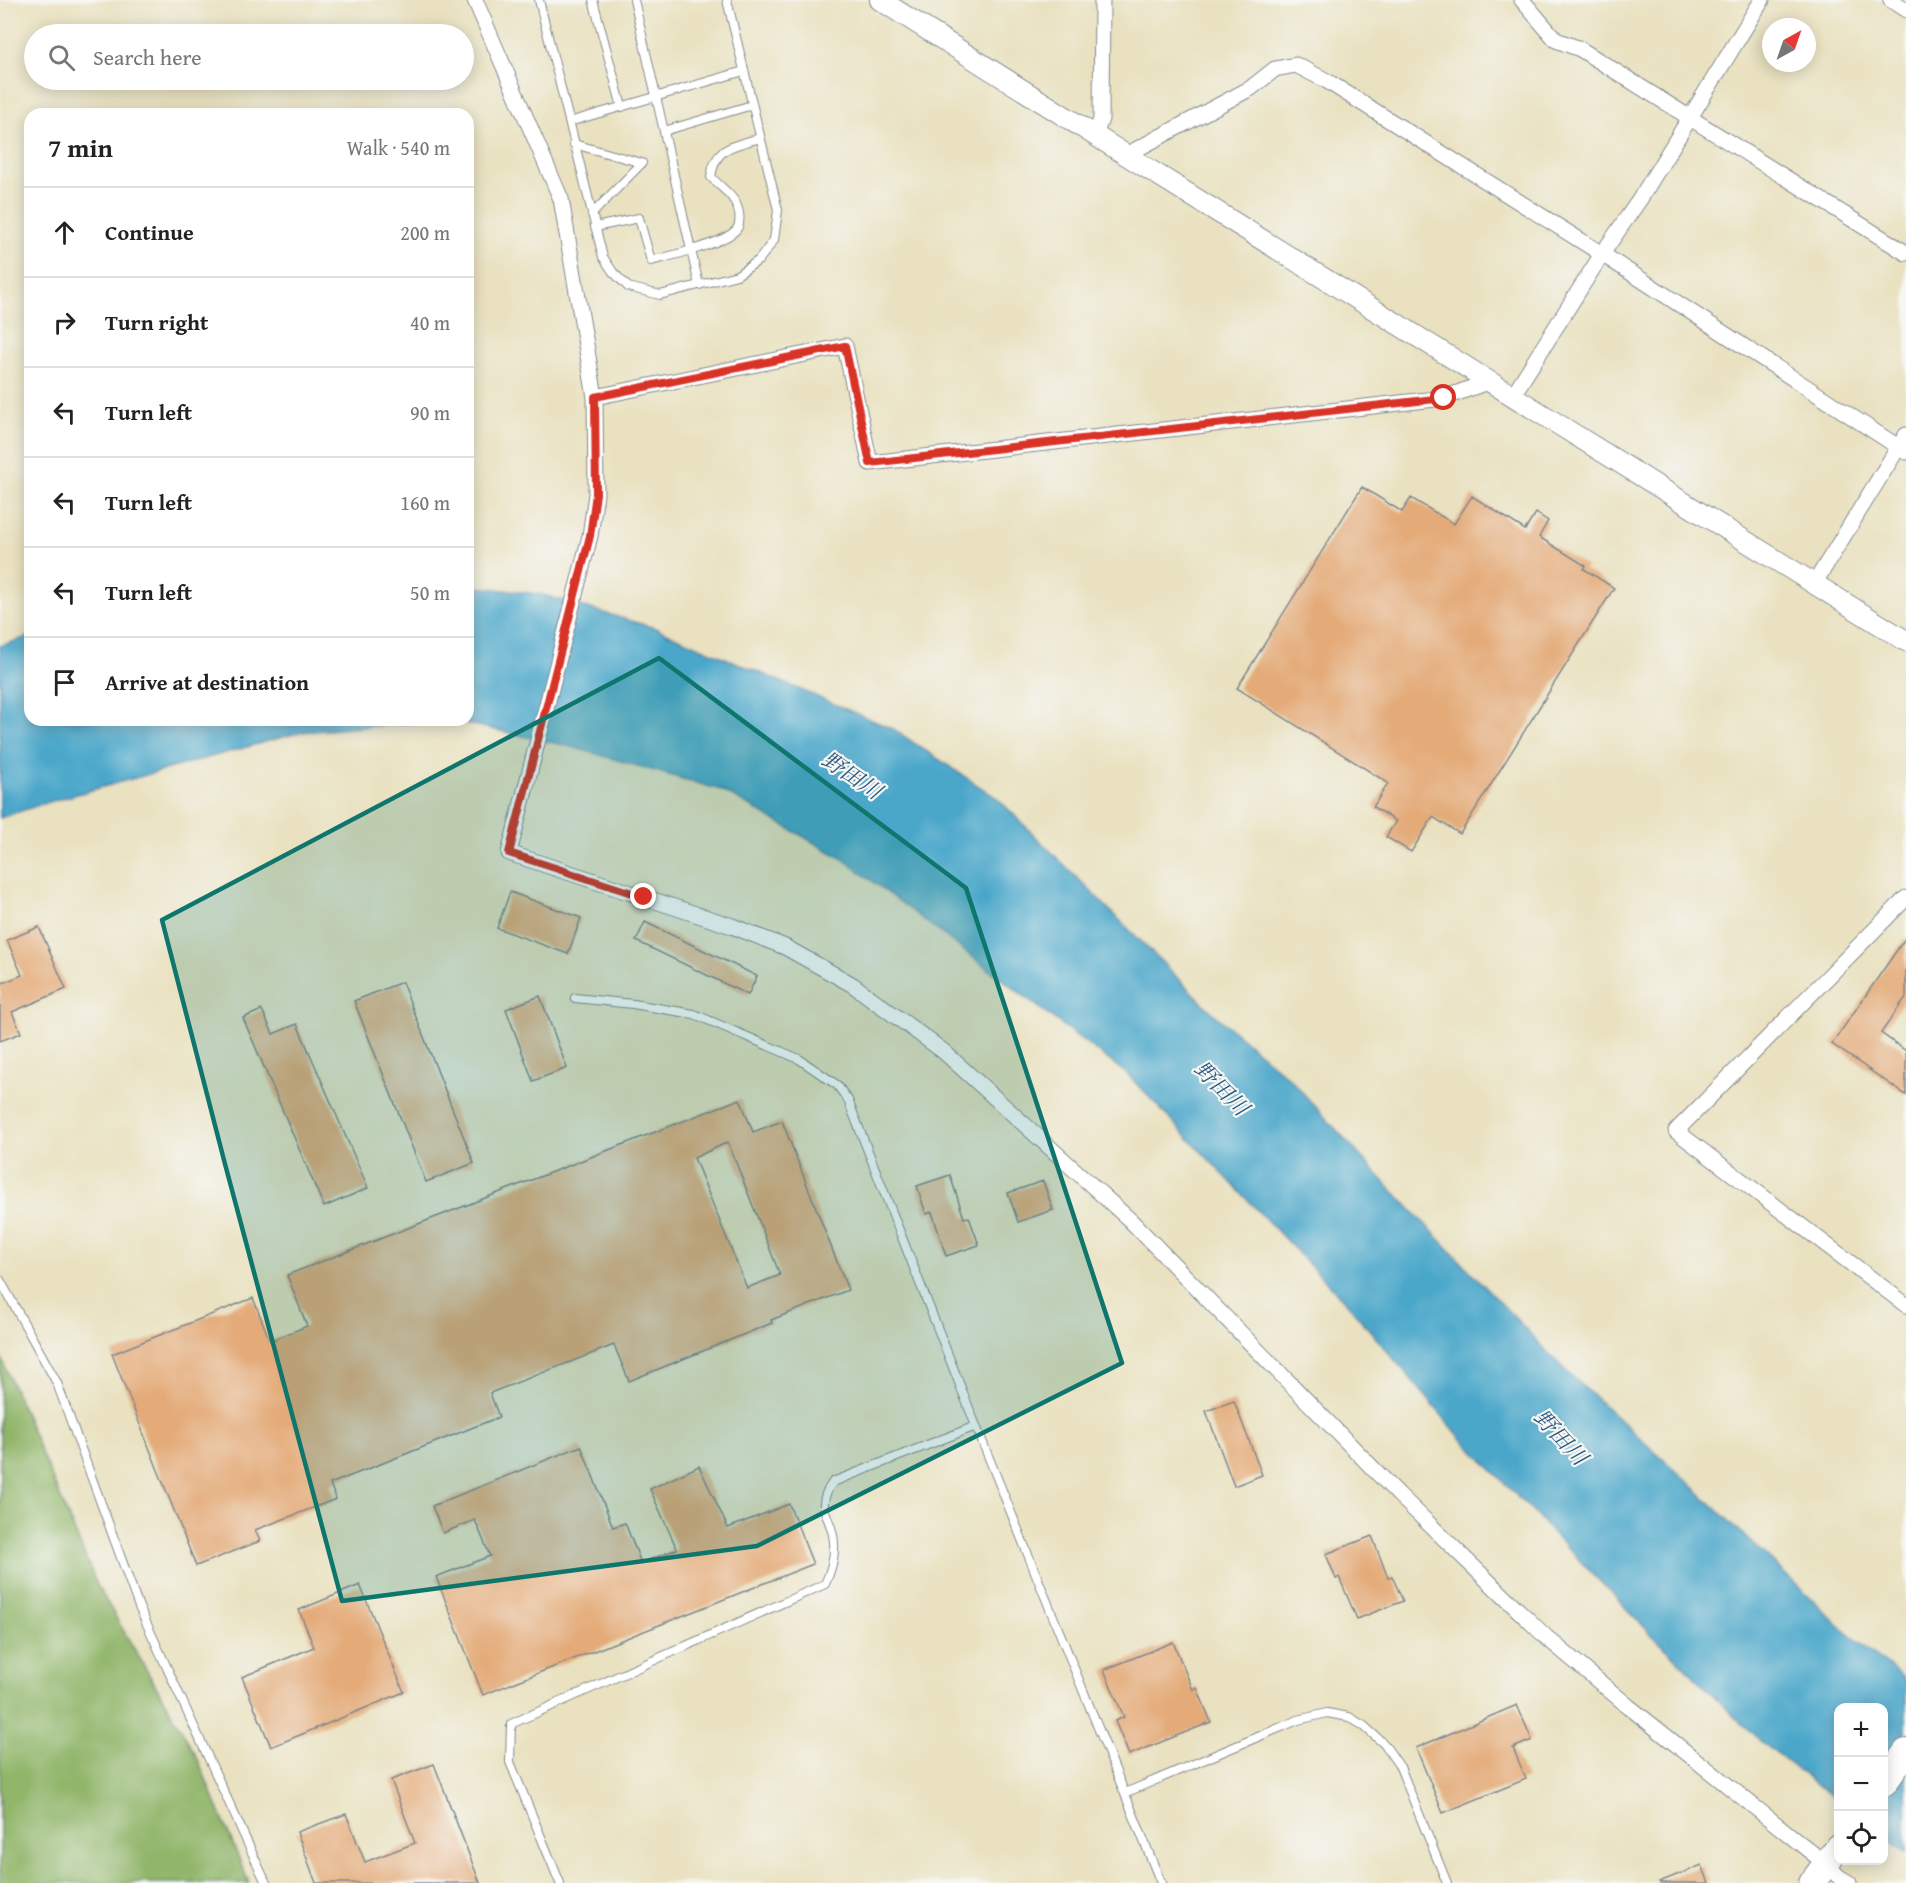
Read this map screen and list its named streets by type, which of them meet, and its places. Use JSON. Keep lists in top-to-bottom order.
{
  "water": ["野田川"],
  "north": "top right",
  "page": {
    "search": "Search here",
    "heading": ["7 min", "Walk · 540 m"],
    "list": [
      ["Continue", "200 m"],
      ["Turn right", "40 m"],
      ["Turn left", "90 m"],
      ["Turn left", "160 m"],
      ["Turn left", "50 m"],
      "Arrive at destination"
    ],
    "map_buttons": ["+", "−"]
  }
}
